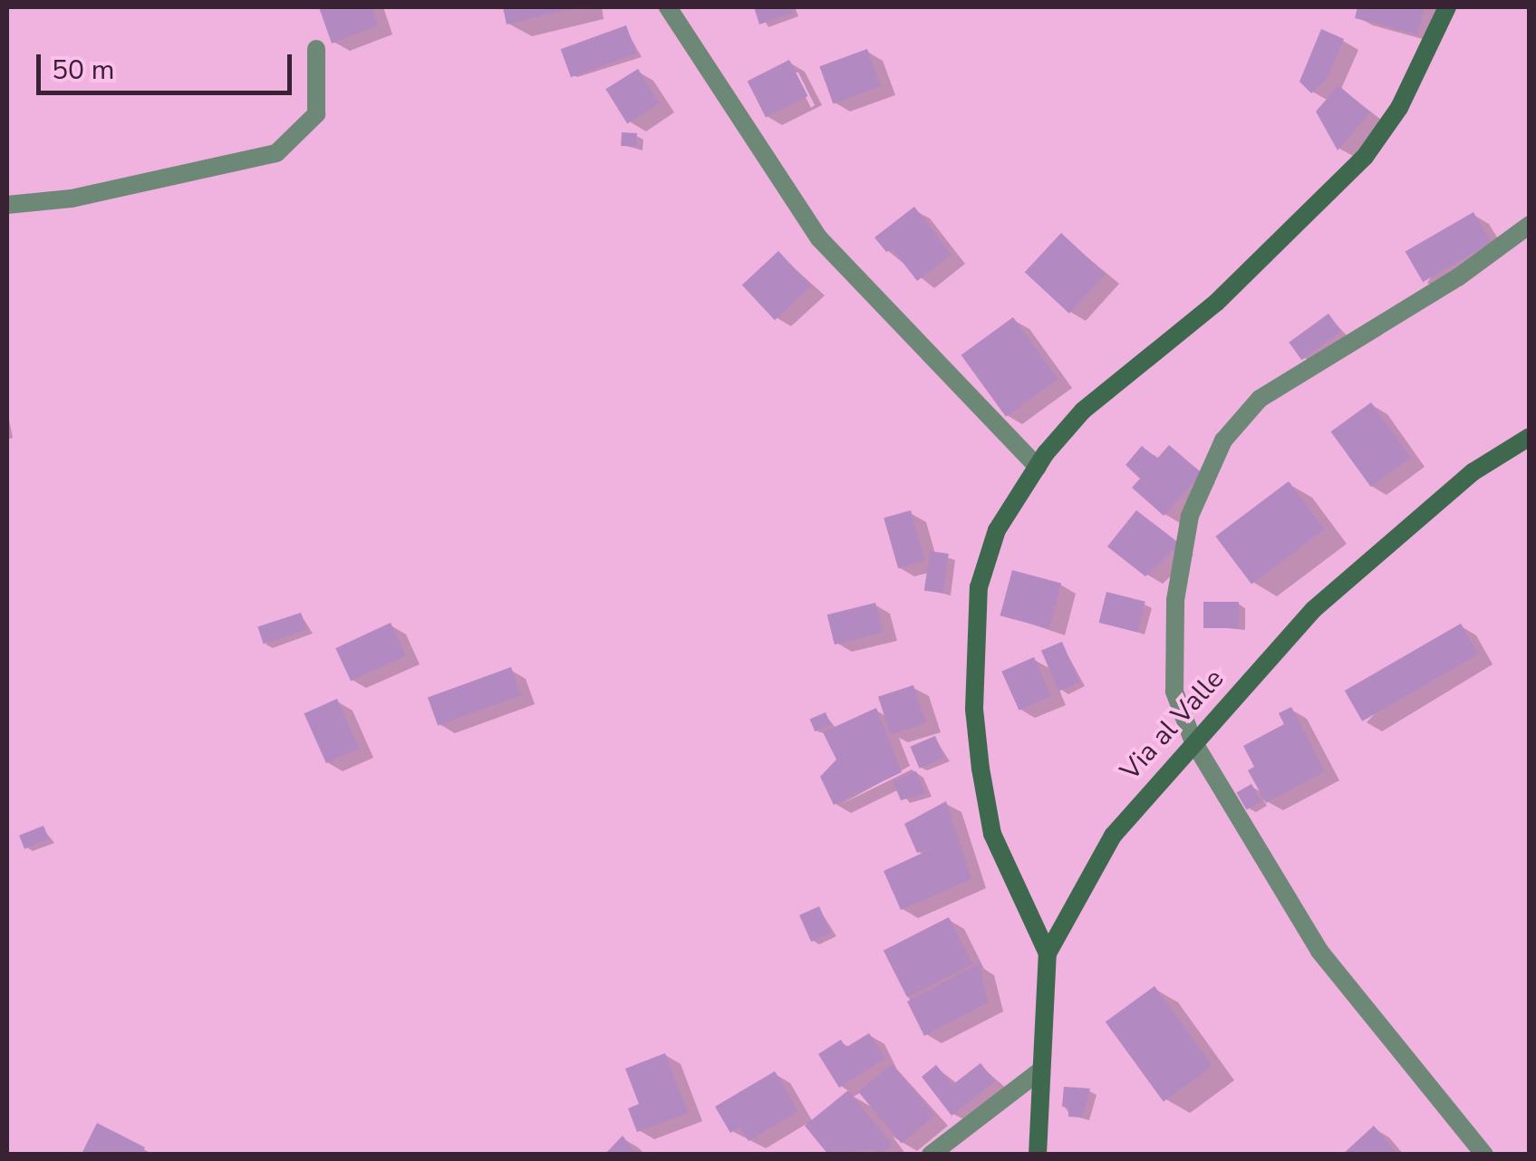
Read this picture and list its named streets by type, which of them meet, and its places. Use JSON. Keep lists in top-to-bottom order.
{
  "streets": {
    "street": ["Via al Valle"]
  },
  "scale_bar": "50 m"
}
